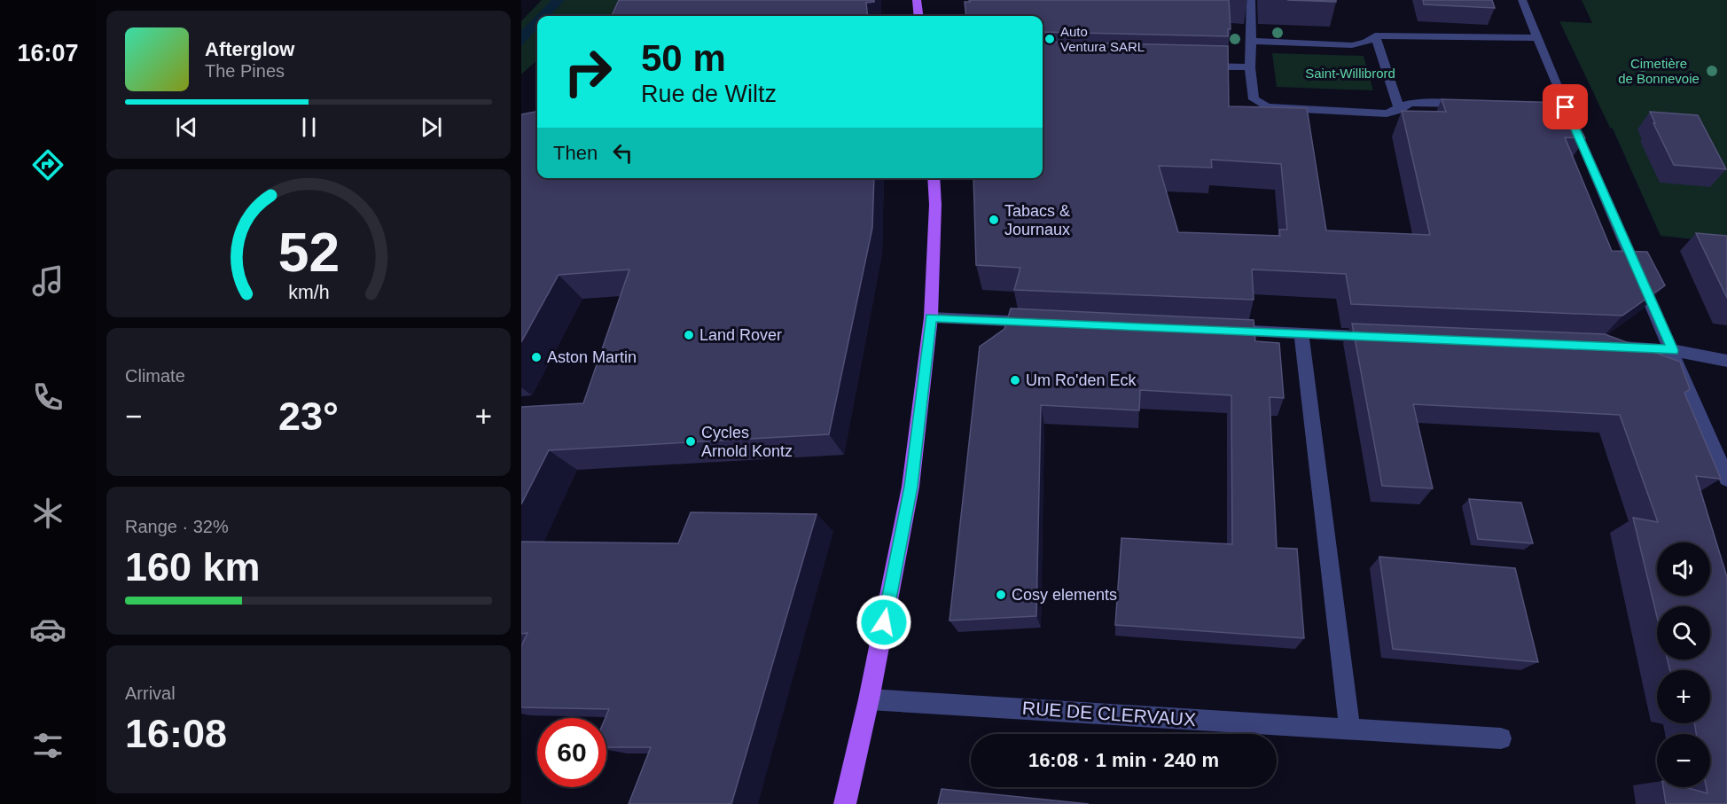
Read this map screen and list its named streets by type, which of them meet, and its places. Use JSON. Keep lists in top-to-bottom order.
{
  "streets": {
    "street": ["RUE DE CLERVAUX"]
  },
  "parks": ["Cimetière de Bonnevoie", "Saint-Willibrord"],
  "places": [
    "Auto Ventura SARL",
    "Tabacs & Journaux",
    "Land Rover",
    "Aston Martin",
    "Um Ro'den Eck",
    "Cycles Arnold Kontz",
    "Cosy elements"
  ],
  "page": {
    "tabs": "16:07",
    "turn": ["50 m", "Rue de Wiltz"],
    "song": ["Afterglow", "The Pines"],
    "then": "Then",
    "tile": [
      "Climate",
      ["Range · 32%", "160 km"],
      ["Arrival", "16:08"]
    ],
    "heat": ["−", "23°", "+"],
    "map_buttons": ["+", "−"],
    "limit": "60",
    "trip": "16:08 · 1 min · 240 m",
    "gauge": ["52", "km/h"]
  }
}
